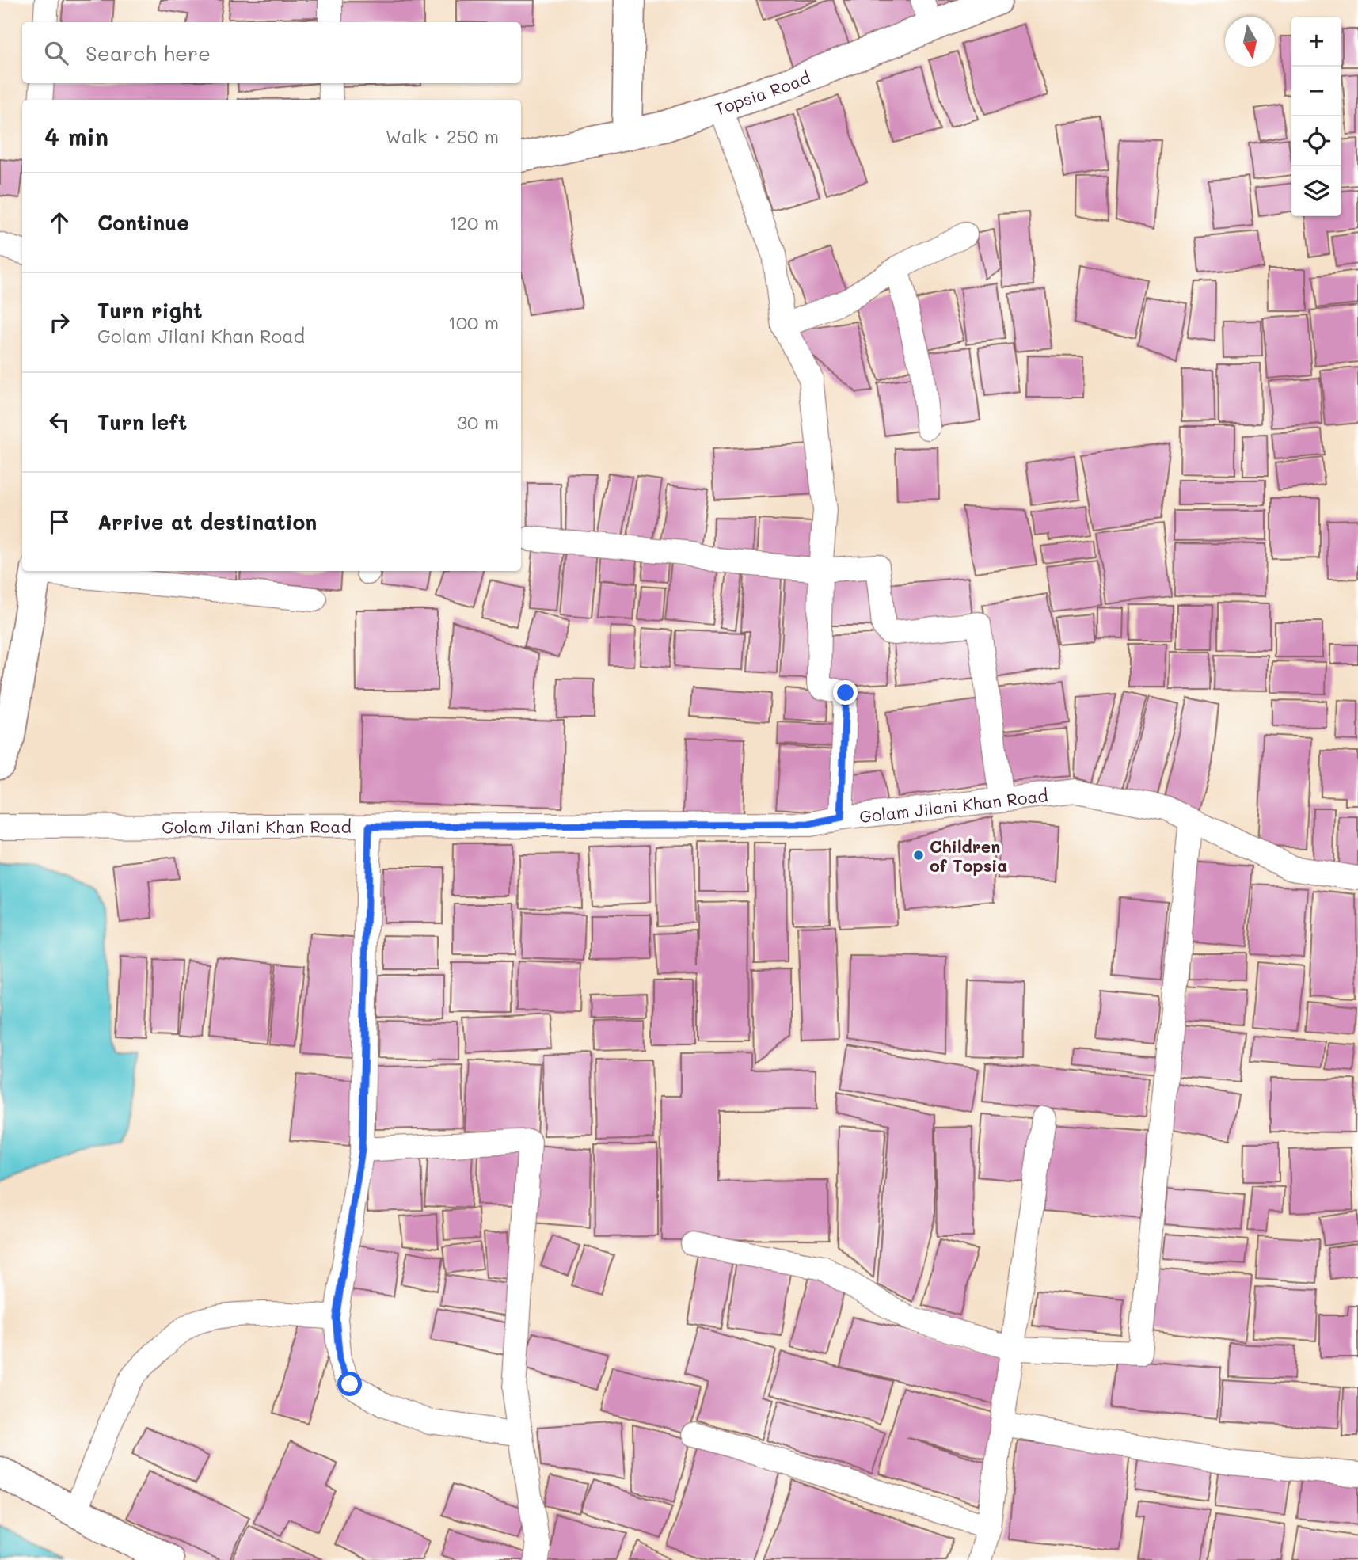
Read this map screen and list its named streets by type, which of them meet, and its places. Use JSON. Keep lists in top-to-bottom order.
{
  "streets": {
    "street": ["Topsia Road", "Golam Jilani Khan Road"]
  },
  "places": ["Children of Topsia"],
  "north": "bottom",
  "page": {
    "map_buttons": ["+", "−"],
    "search": "Search here",
    "heading": ["4 min", "Walk · 250 m"],
    "list": [
      ["Continue", "120 m"],
      ["Turn right", "Golam Jilani Khan Road", "100 m"],
      ["Turn left", "30 m"],
      "Arrive at destination"
    ]
  }
}
